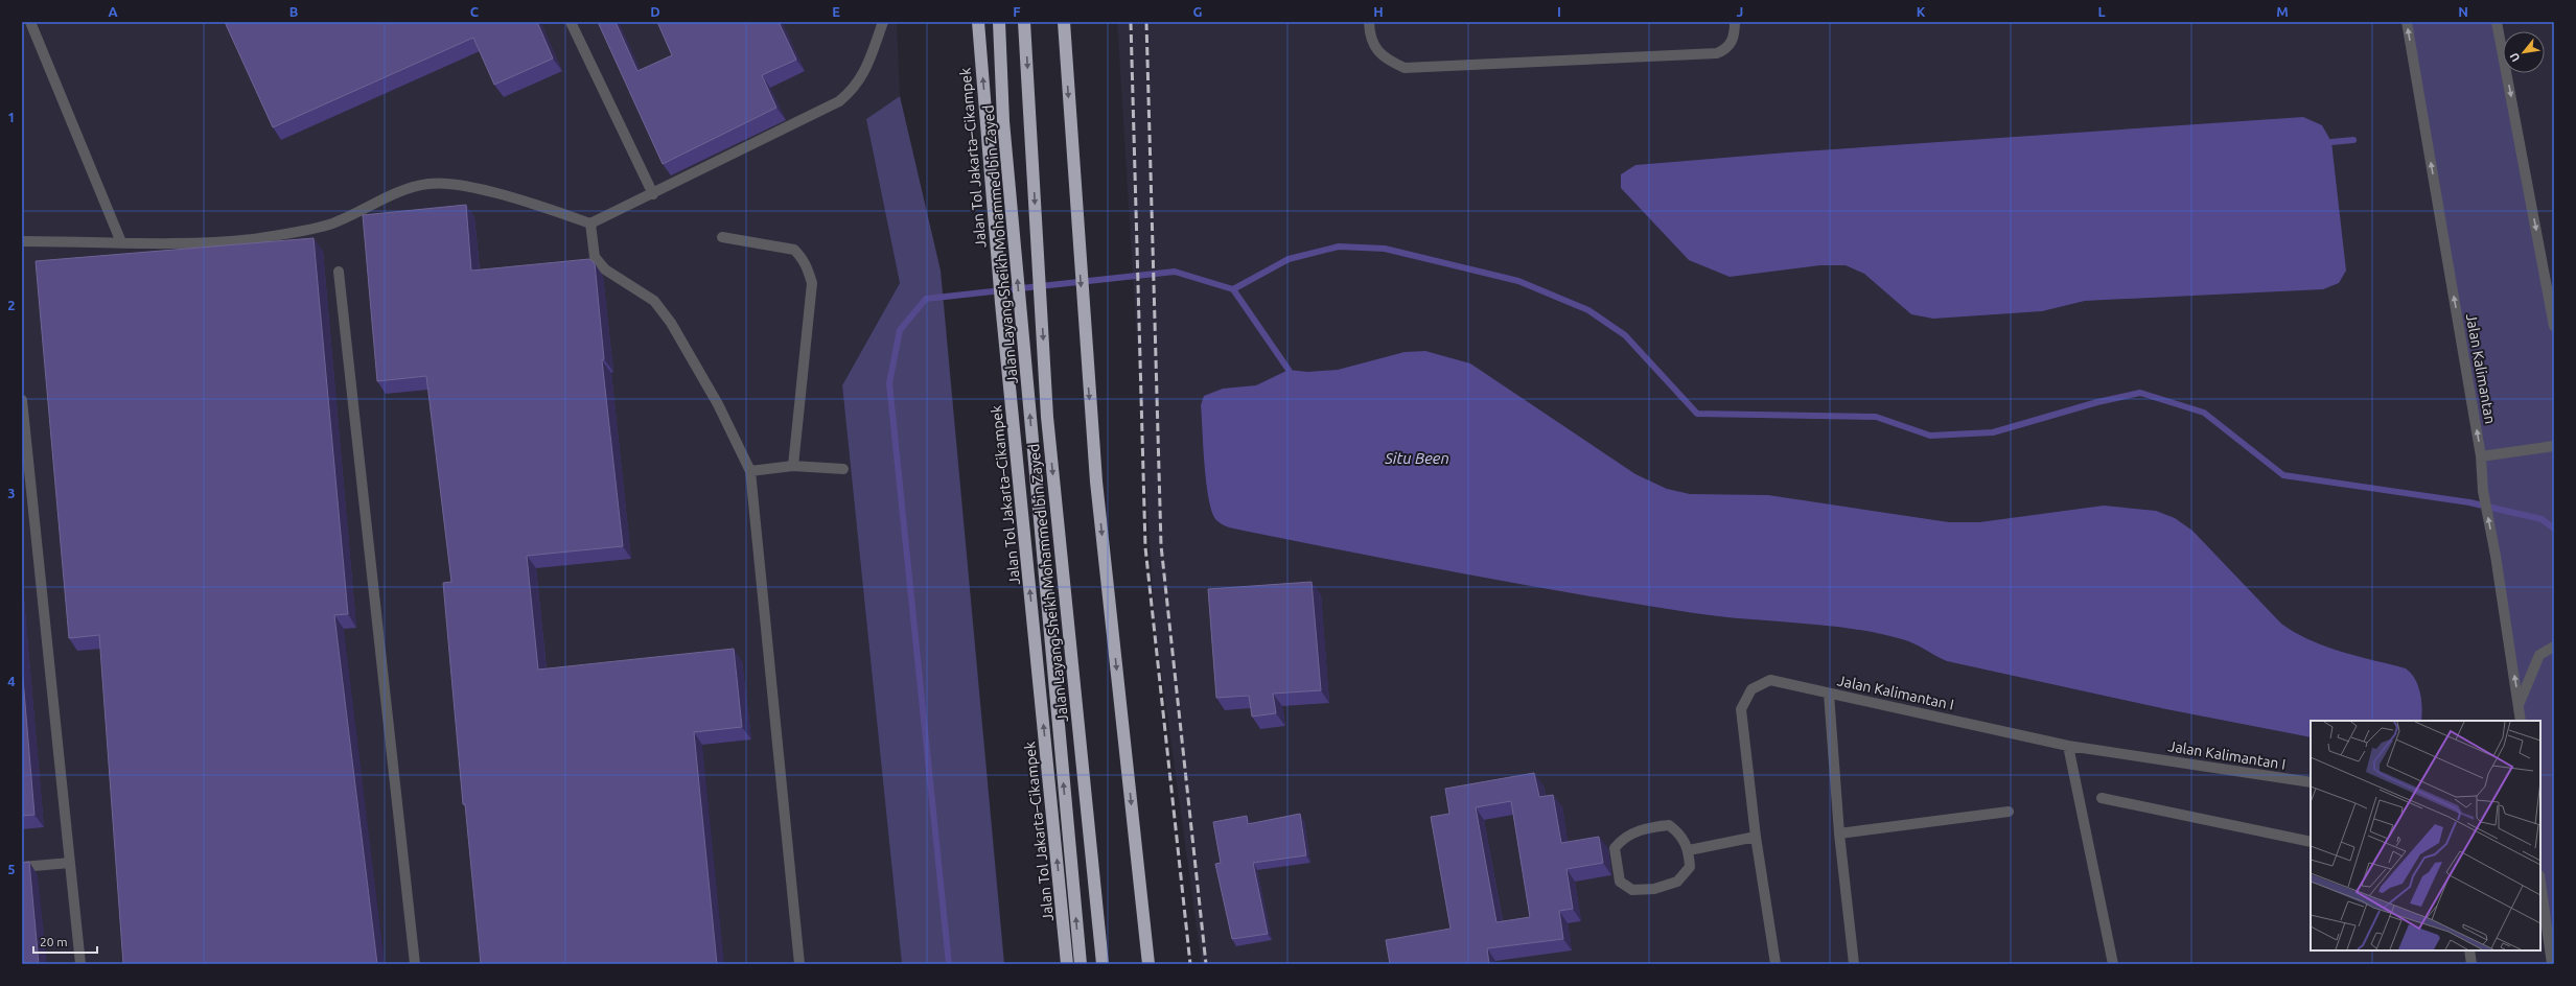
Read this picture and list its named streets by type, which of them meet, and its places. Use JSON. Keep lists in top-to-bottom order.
{
  "streets": {
    "highway": ["Jalan Tol Jakarta–Cikampek", "Jalan Layang Sheikh Mohammed bin Zayed"],
    "street": ["Jalan Kalimantan", "Jalan Kalimantan I"]
  },
  "water": ["Situ Been"],
  "scale_bar": "20 m",
  "north": "bottom left",
  "grid": {
    "columns": [
      "A",
      "B",
      "C",
      "D",
      "E",
      "F",
      "G",
      "H",
      "I",
      "J",
      "K",
      "L",
      "M",
      "N"
    ],
    "rows": [
      "1",
      "2",
      "3",
      "4",
      "5"
    ]
  }
}
